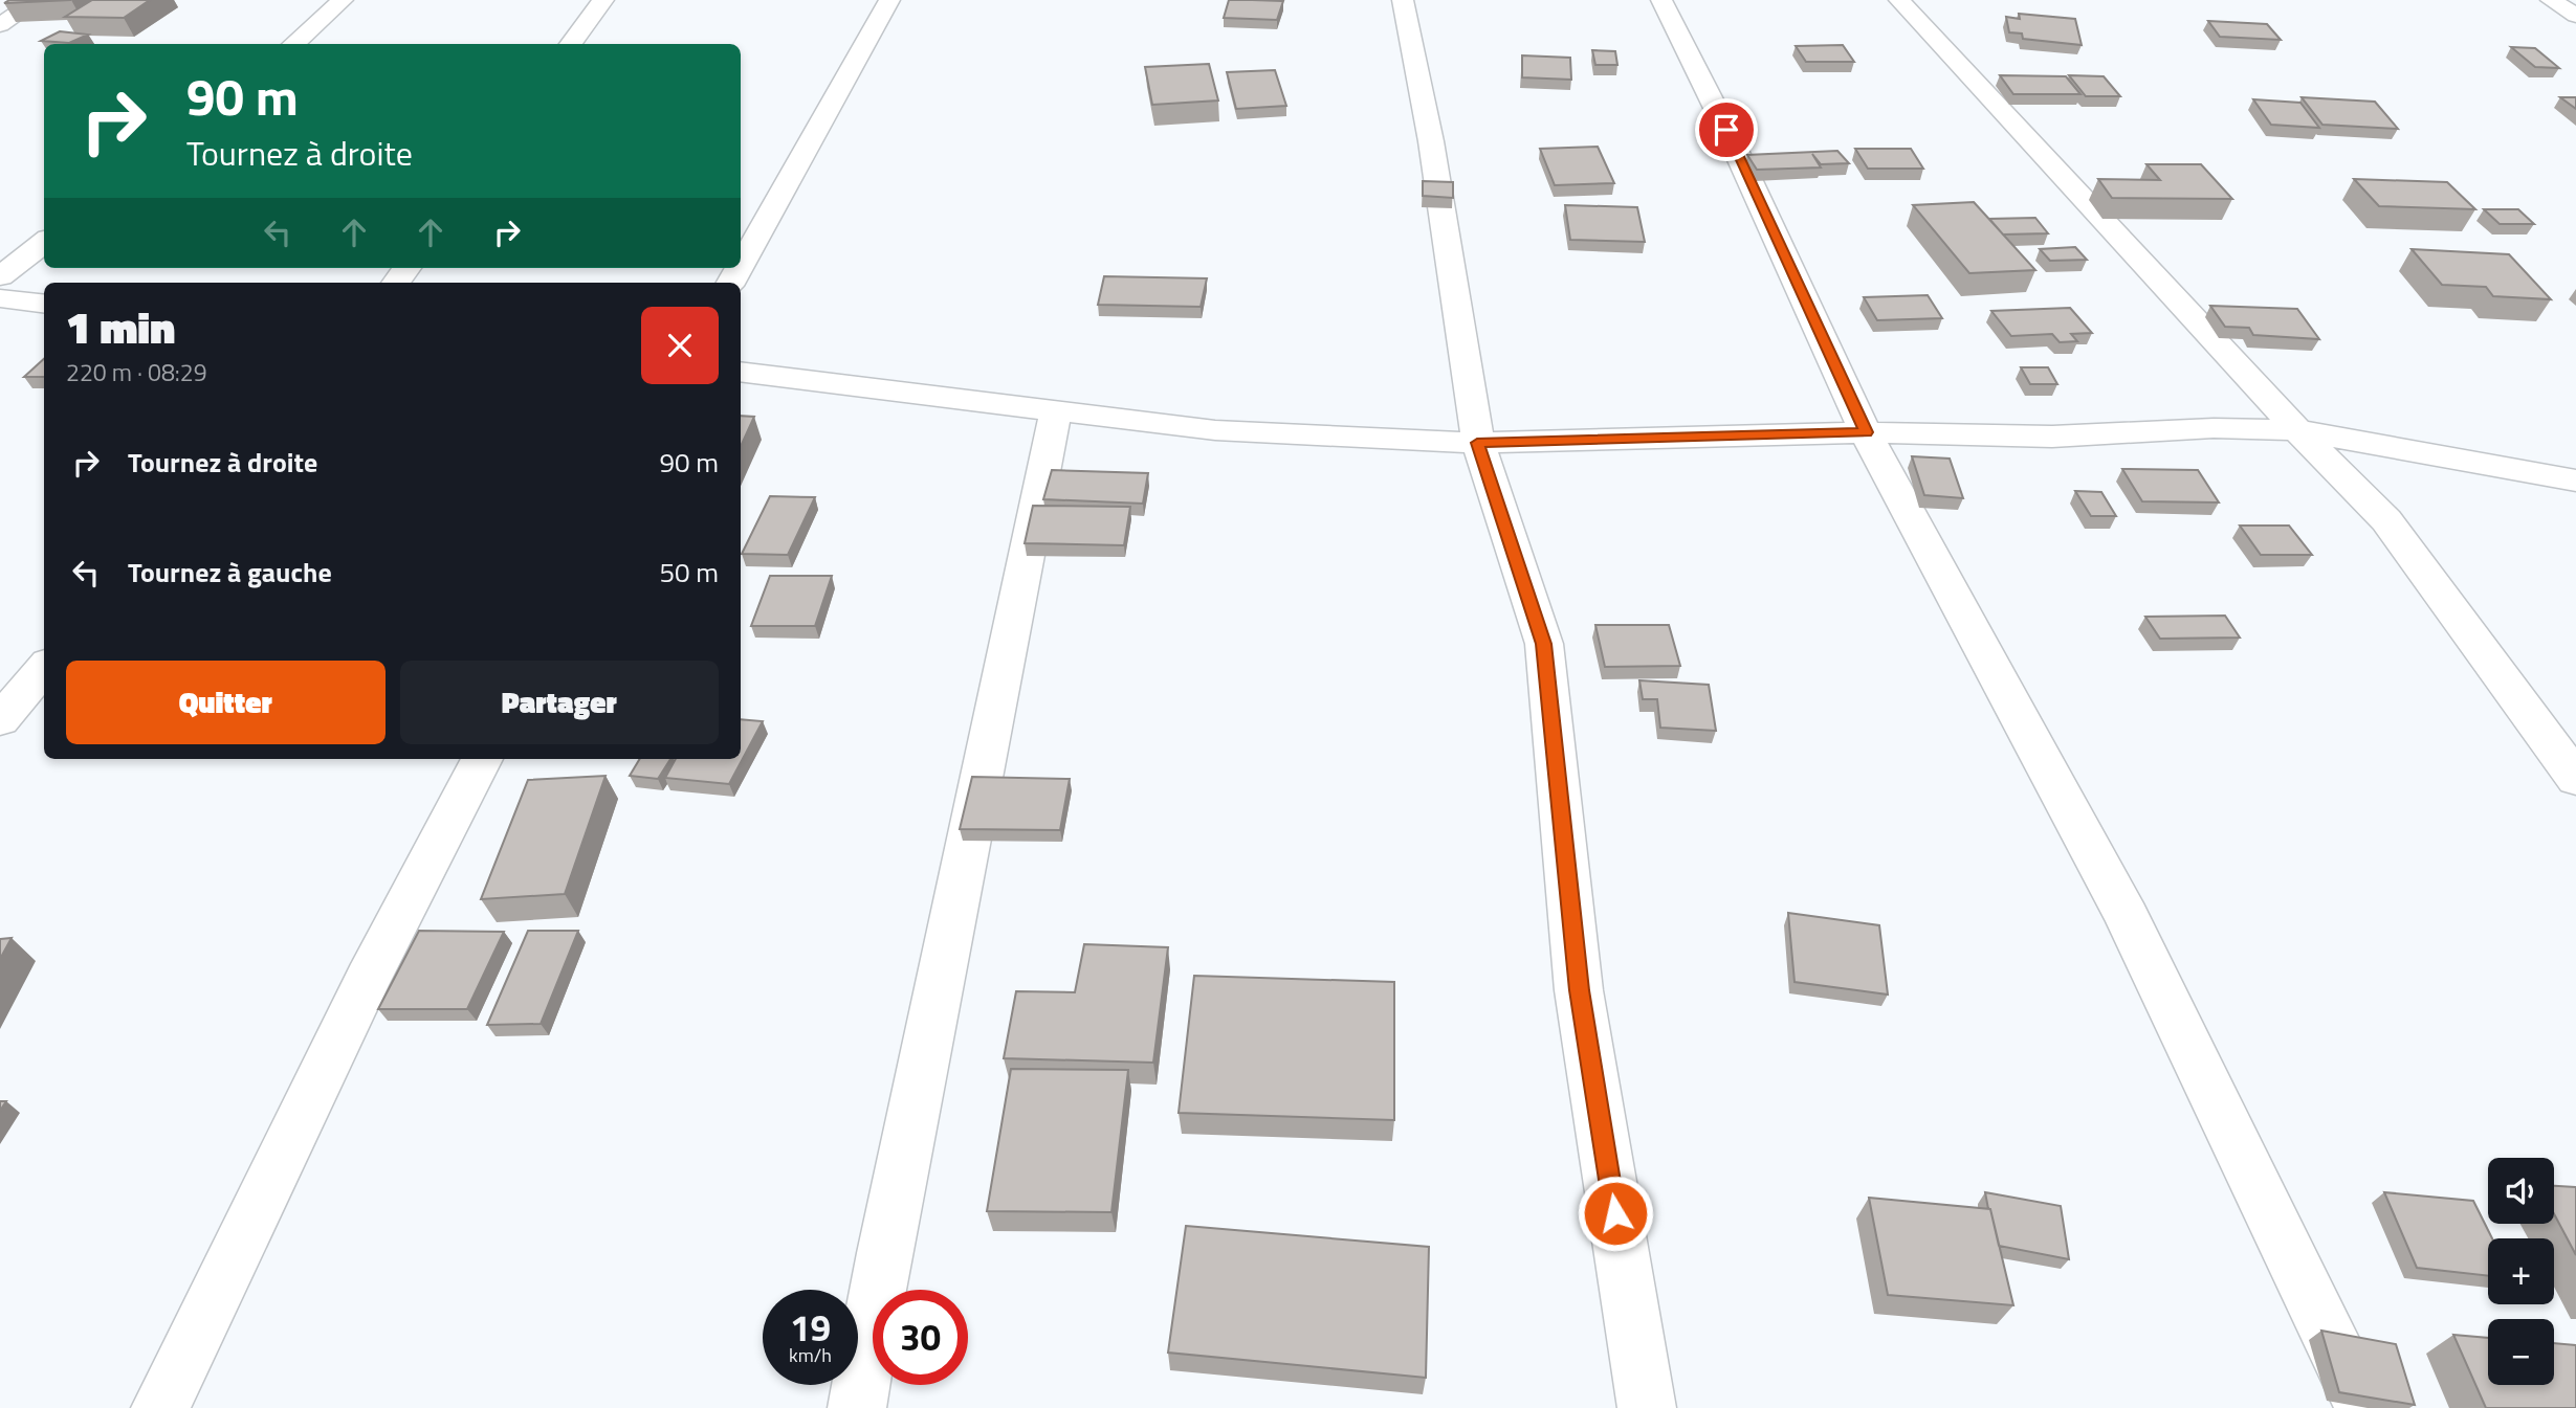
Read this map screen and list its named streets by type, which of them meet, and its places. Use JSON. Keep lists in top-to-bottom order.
{
  "page": {
    "turn": ["90 m", "Tournez à droite"],
    "heading": ["1 min", "220 m · 08:29"],
    "list": [
      {
        "name": "Tournez à droite",
        "value": "90 m"
      },
      {
        "name": "Tournez à gauche",
        "value": "50 m"
      }
    ],
    "buttons": ["Quitter", "Partager"],
    "map_buttons": ["+", "−"],
    "speed": "19 km/h",
    "limit": "30"
  }
}
